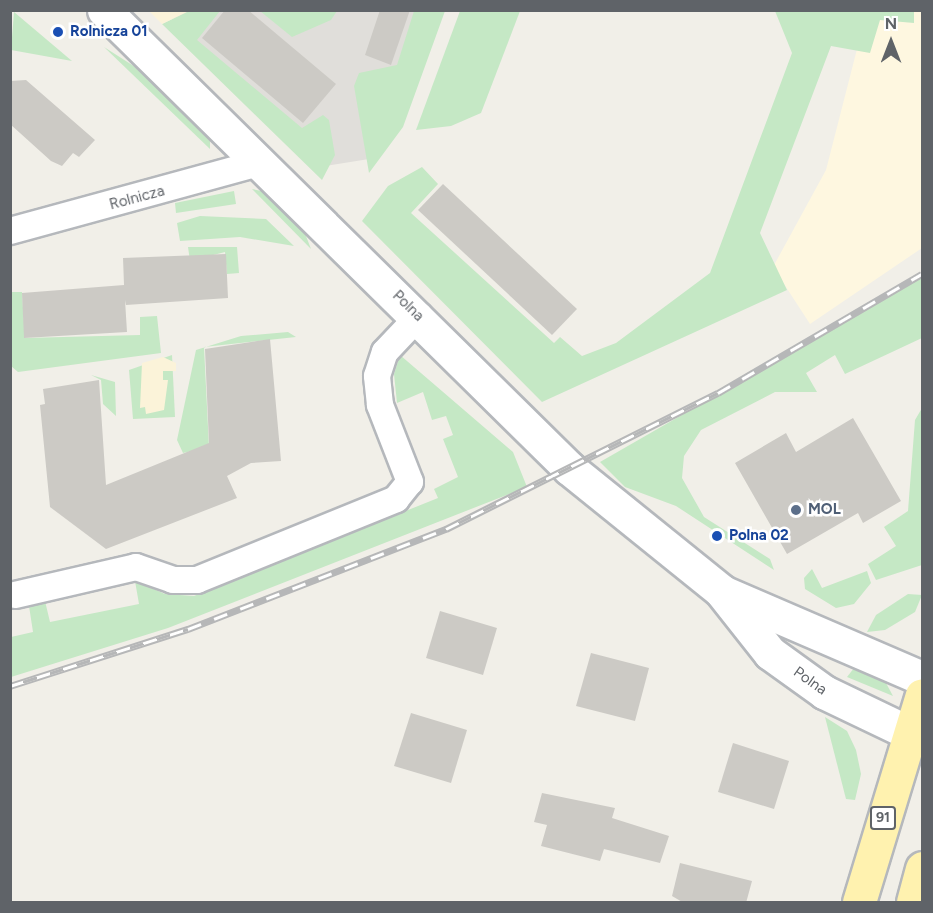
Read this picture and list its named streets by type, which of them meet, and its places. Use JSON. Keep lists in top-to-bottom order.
{
  "streets": {
    "main road": ["91"],
    "street": ["Rolnicza", "Polna"]
  },
  "crossings": [
    ["Rolnicza", "Polna"],
    ["Polna", "91"]
  ],
  "places": ["Rolnicza 01", "MOL", "Polna 02"],
  "north": "top"
}
